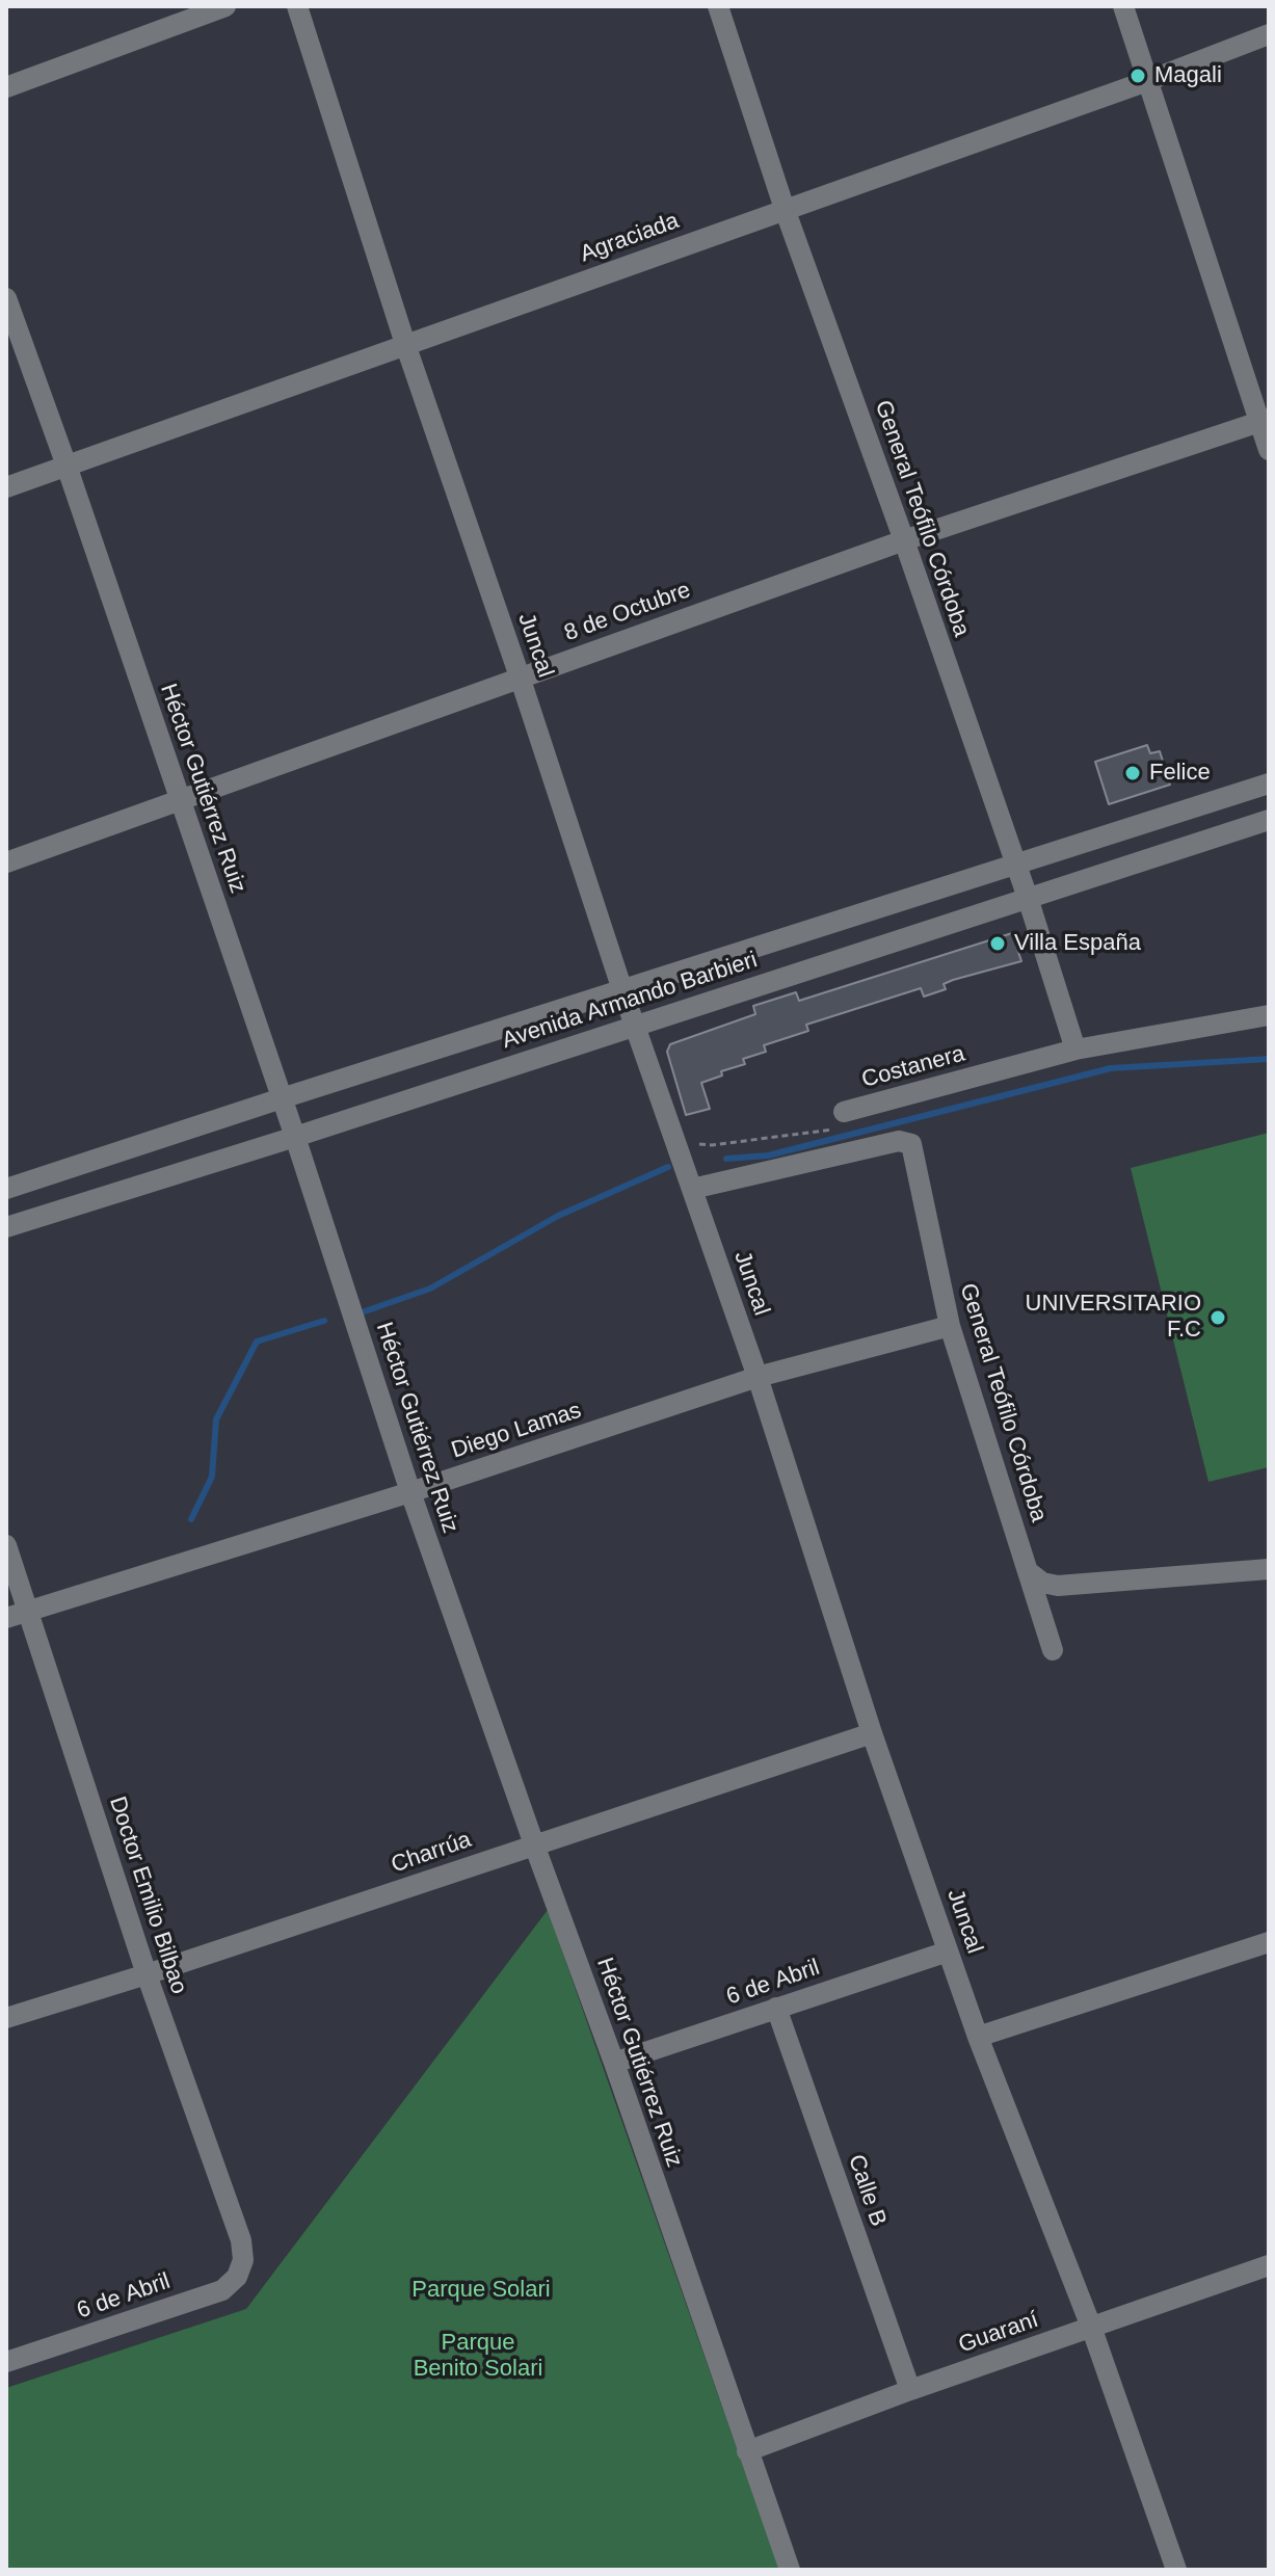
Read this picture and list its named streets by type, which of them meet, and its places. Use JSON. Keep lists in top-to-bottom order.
{
  "streets": {
    "street": [
      "Agraciada",
      "General Teófilo Córdoba",
      "8 de Octubre",
      "Juncal",
      "Héctor Gutiérrez Ruiz",
      "Avenida Armando Barbieri",
      "Costanera",
      "Diego Lamas",
      "Charrúa",
      "Doctor Emilio Bilbao",
      "6 de Abril",
      "Calle B",
      "Guaraní"
    ]
  },
  "crossings": [
    ["Agraciada", "General Teófilo Córdoba"],
    ["Agraciada", "Juncal"],
    ["Agraciada", "Héctor Gutiérrez Ruiz"],
    ["General Teófilo Córdoba", "8 de Octubre"],
    ["General Teófilo Córdoba", "Juncal"],
    ["General Teófilo Córdoba", "Avenida Armando Barbieri"],
    ["General Teófilo Córdoba", "Costanera"],
    ["General Teófilo Córdoba", "Diego Lamas"],
    ["8 de Octubre", "Juncal"],
    ["8 de Octubre", "Héctor Gutiérrez Ruiz"],
    ["Juncal", "Avenida Armando Barbieri"],
    ["Juncal", "Costanera"],
    ["Juncal", "Diego Lamas"],
    ["Juncal", "Charrúa"],
    ["Juncal", "6 de Abril"],
    ["Juncal", "Guaraní"],
    ["Héctor Gutiérrez Ruiz", "Avenida Armando Barbieri"],
    ["Héctor Gutiérrez Ruiz", "Diego Lamas"],
    ["Héctor Gutiérrez Ruiz", "Charrúa"],
    ["Héctor Gutiérrez Ruiz", "6 de Abril"],
    ["Héctor Gutiérrez Ruiz", "Guaraní"],
    ["Diego Lamas", "Doctor Emilio Bilbao"],
    ["Charrúa", "Doctor Emilio Bilbao"],
    ["Doctor Emilio Bilbao", "6 de Abril"],
    ["6 de Abril", "Calle B"],
    ["Calle B", "Guaraní"]
  ],
  "parks": ["Parque Solari", "Parque Benito Solari"],
  "places": [
    "Magali",
    "Felice",
    "Villa España",
    "UNIVERSITARIO F.C"
  ]
}
